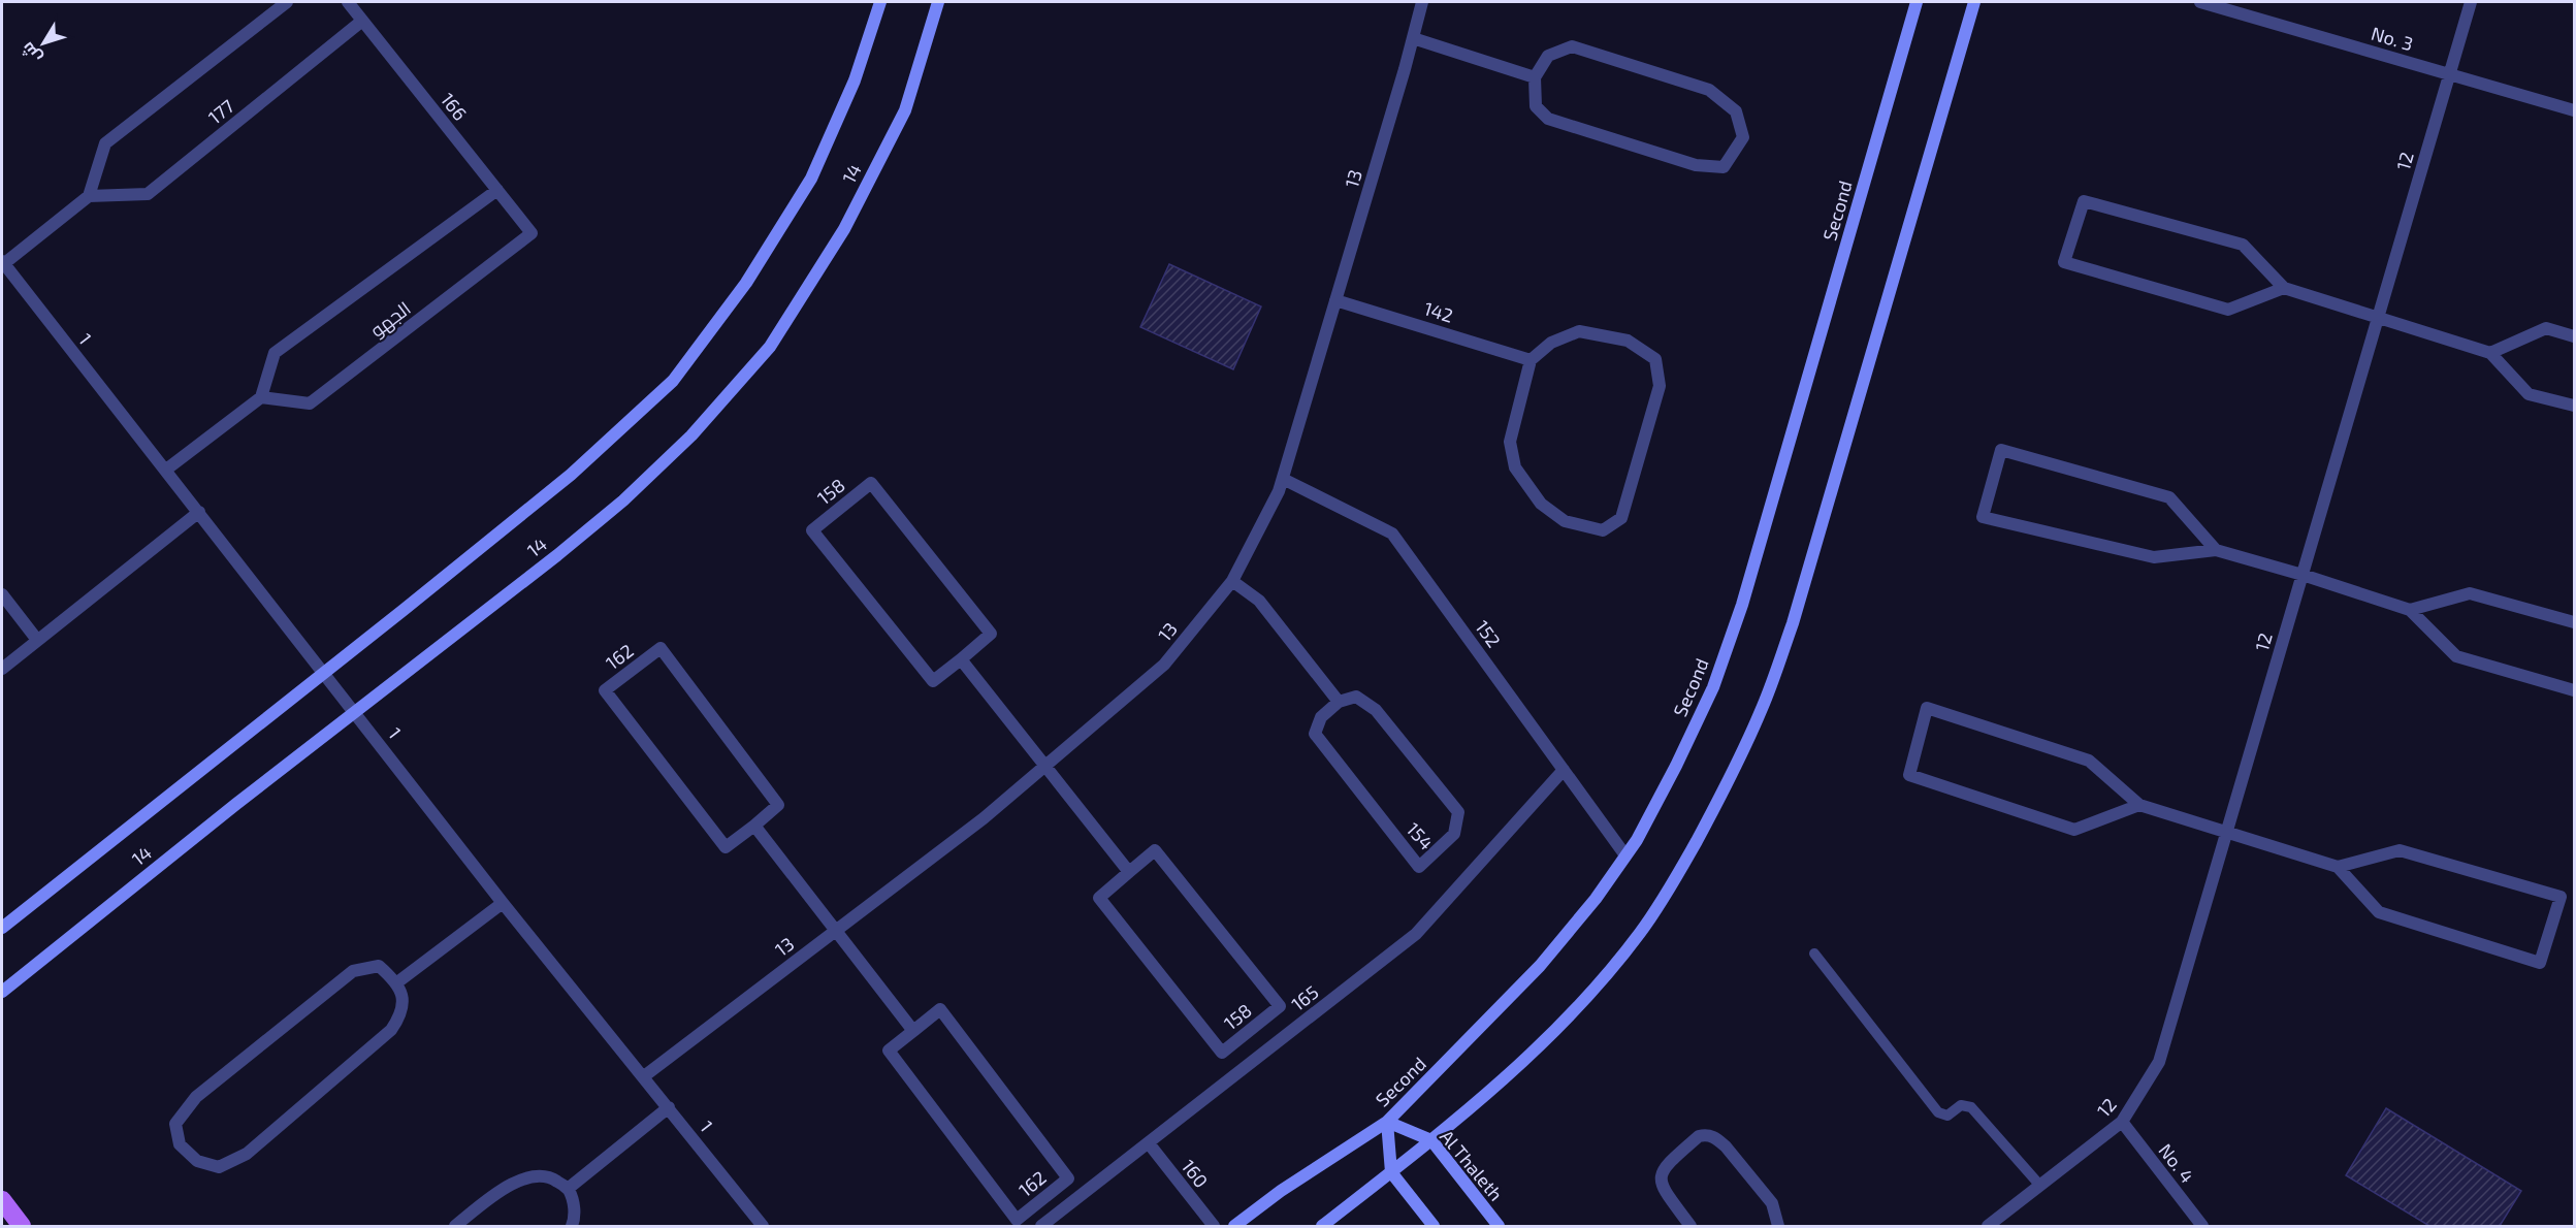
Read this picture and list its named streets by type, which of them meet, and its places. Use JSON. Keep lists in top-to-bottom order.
{
  "streets": {
    "street": [
      "No. 3",
      "166",
      "177",
      "12",
      "14",
      "13",
      "Second",
      "142",
      "الجهو",
      "1",
      "158",
      "152",
      "162",
      "154",
      "165",
      "No. 4",
      "Al Thaleth",
      "160"
    ]
  },
  "crossings": [
    ["No. 3", "12"],
    ["166", "177"],
    ["166", "الجهو"],
    ["12", "No. 4"],
    ["14", "1"],
    ["13", "142"],
    ["13", "1"],
    ["13", "152"],
    ["Second", "152"],
    ["Second", "Al Thaleth"],
    ["152", "165"],
    ["165", "160"]
  ],
  "north": "bottom left"
}
